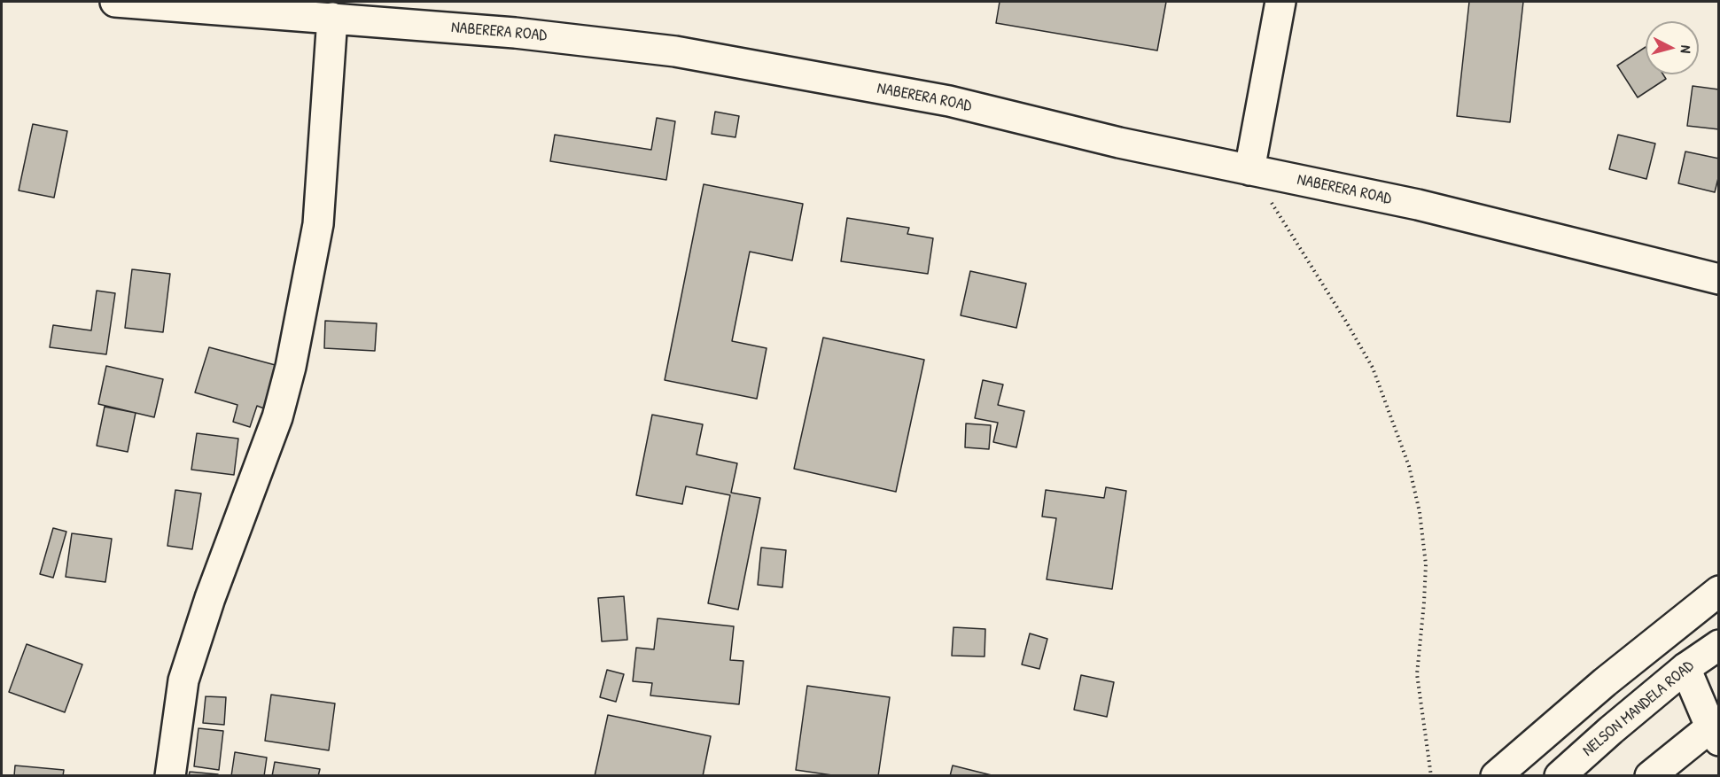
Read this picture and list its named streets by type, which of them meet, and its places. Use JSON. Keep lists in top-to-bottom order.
{
  "streets": {
    "street": ["NABERERA ROAD", "NELSON MANDELA ROAD"]
  },
  "north": "right"
}
